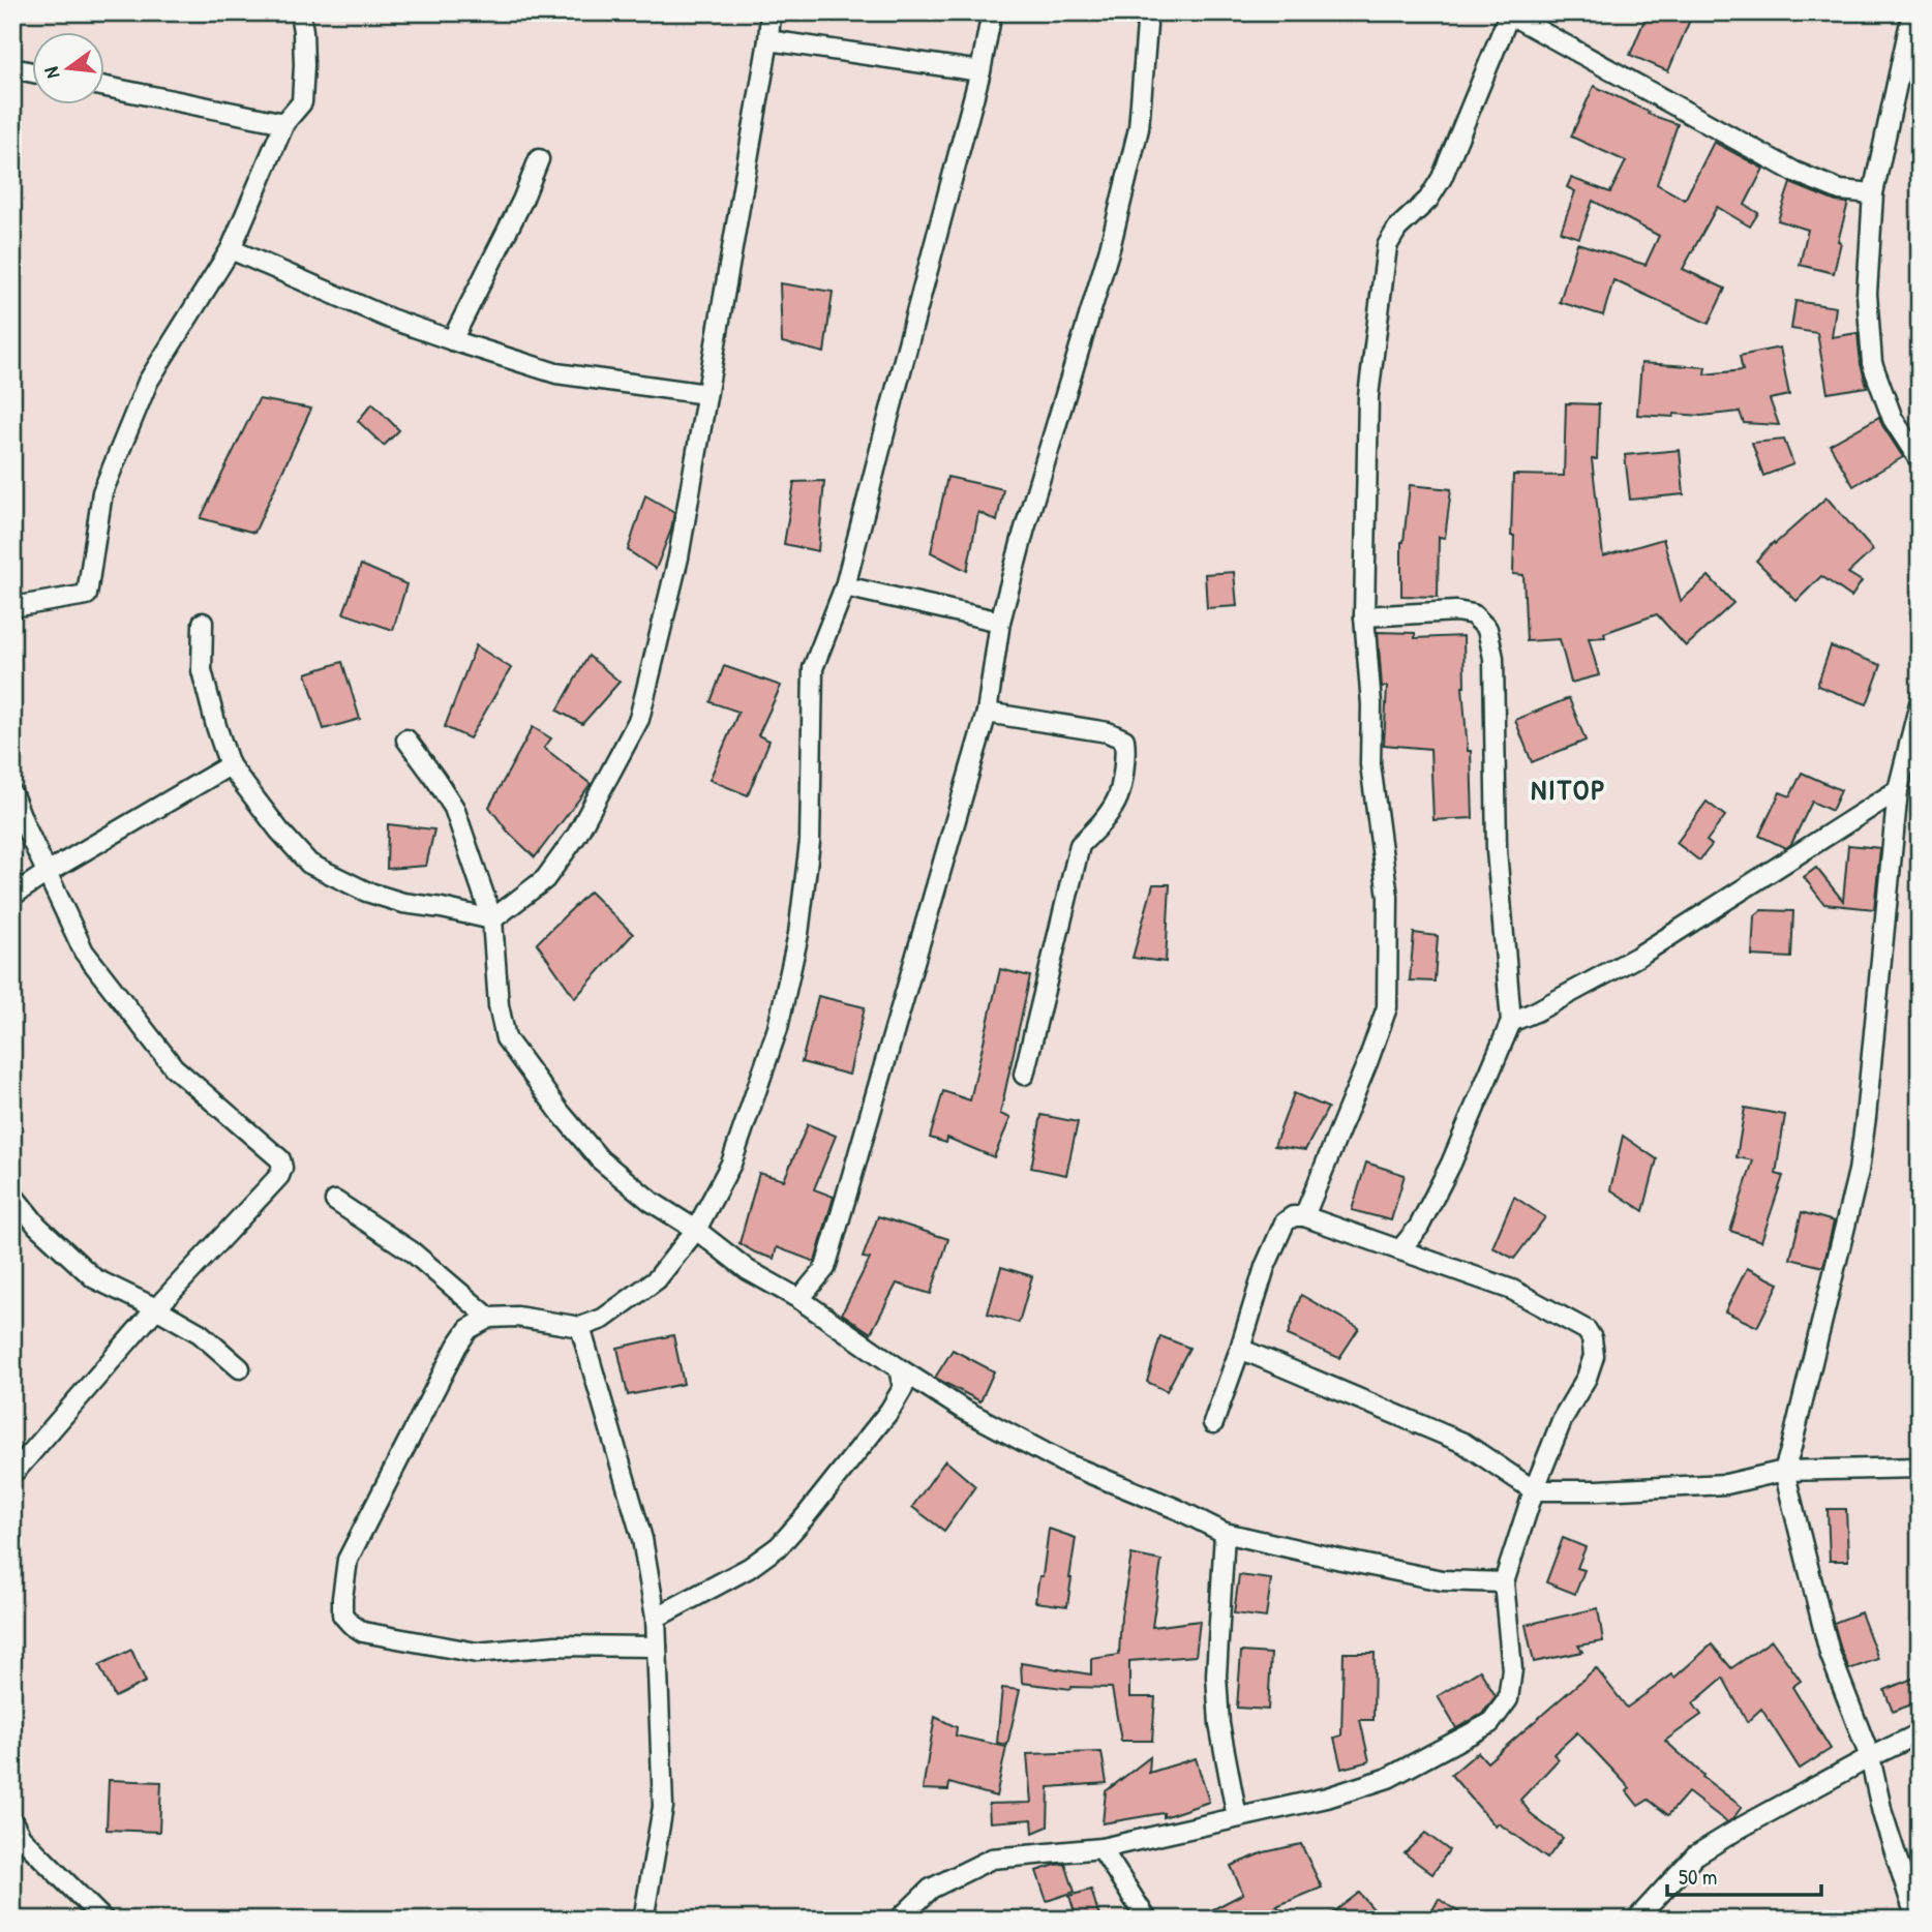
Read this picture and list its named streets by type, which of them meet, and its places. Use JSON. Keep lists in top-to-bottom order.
{
  "districts": ["NITOP"],
  "scale_bar": "50 m",
  "north": "left"
}
